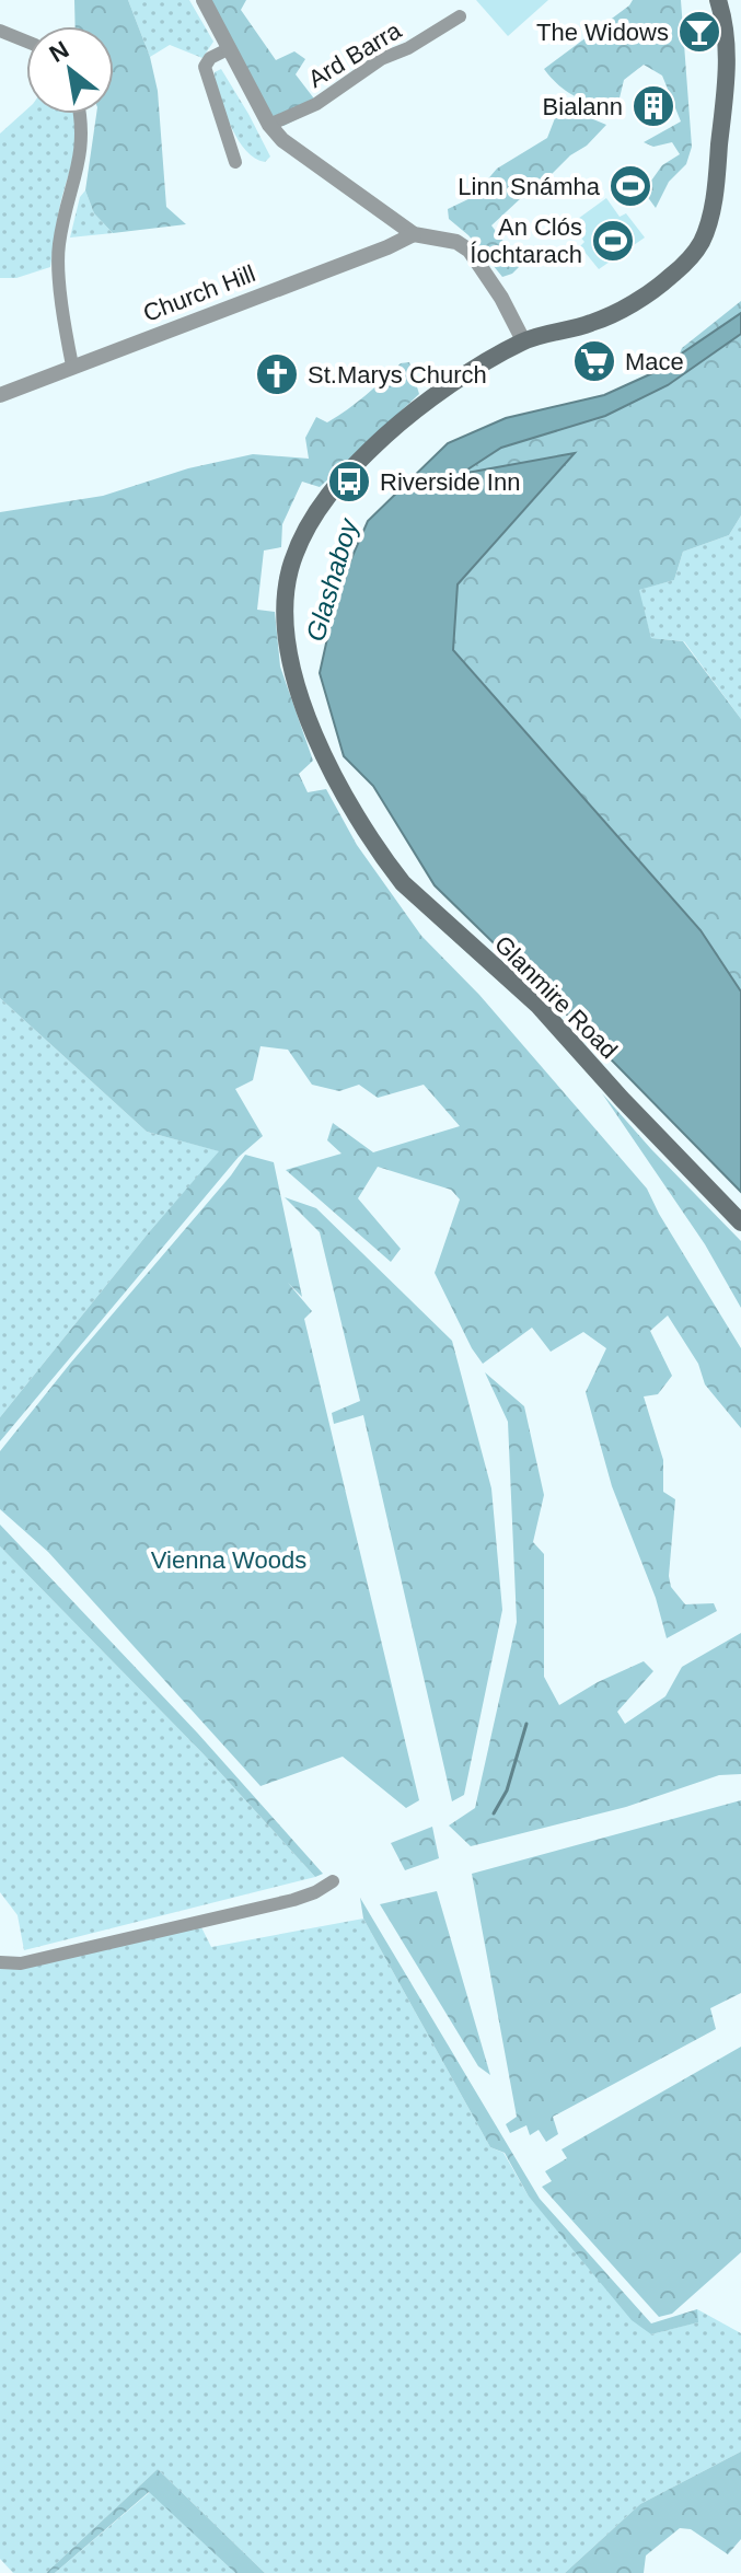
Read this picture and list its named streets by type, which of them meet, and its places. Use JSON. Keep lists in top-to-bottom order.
{
  "streets": {
    "main road": ["Glanmire Road"],
    "street": ["Ard Barra", "Church Hill"]
  },
  "water": ["Glashaboy"],
  "parks": ["Vienna Woods"],
  "places": {
    "bar": ["The Widows"],
    "building": ["Bialann"],
    "sports": ["Linn Snámha", "An Clós Íochtarach"],
    "supermarket": ["Mace"],
    "church": ["St.Marys Church"],
    "bus stop": ["Riverside Inn"]
  },
  "north": "top left"
}
